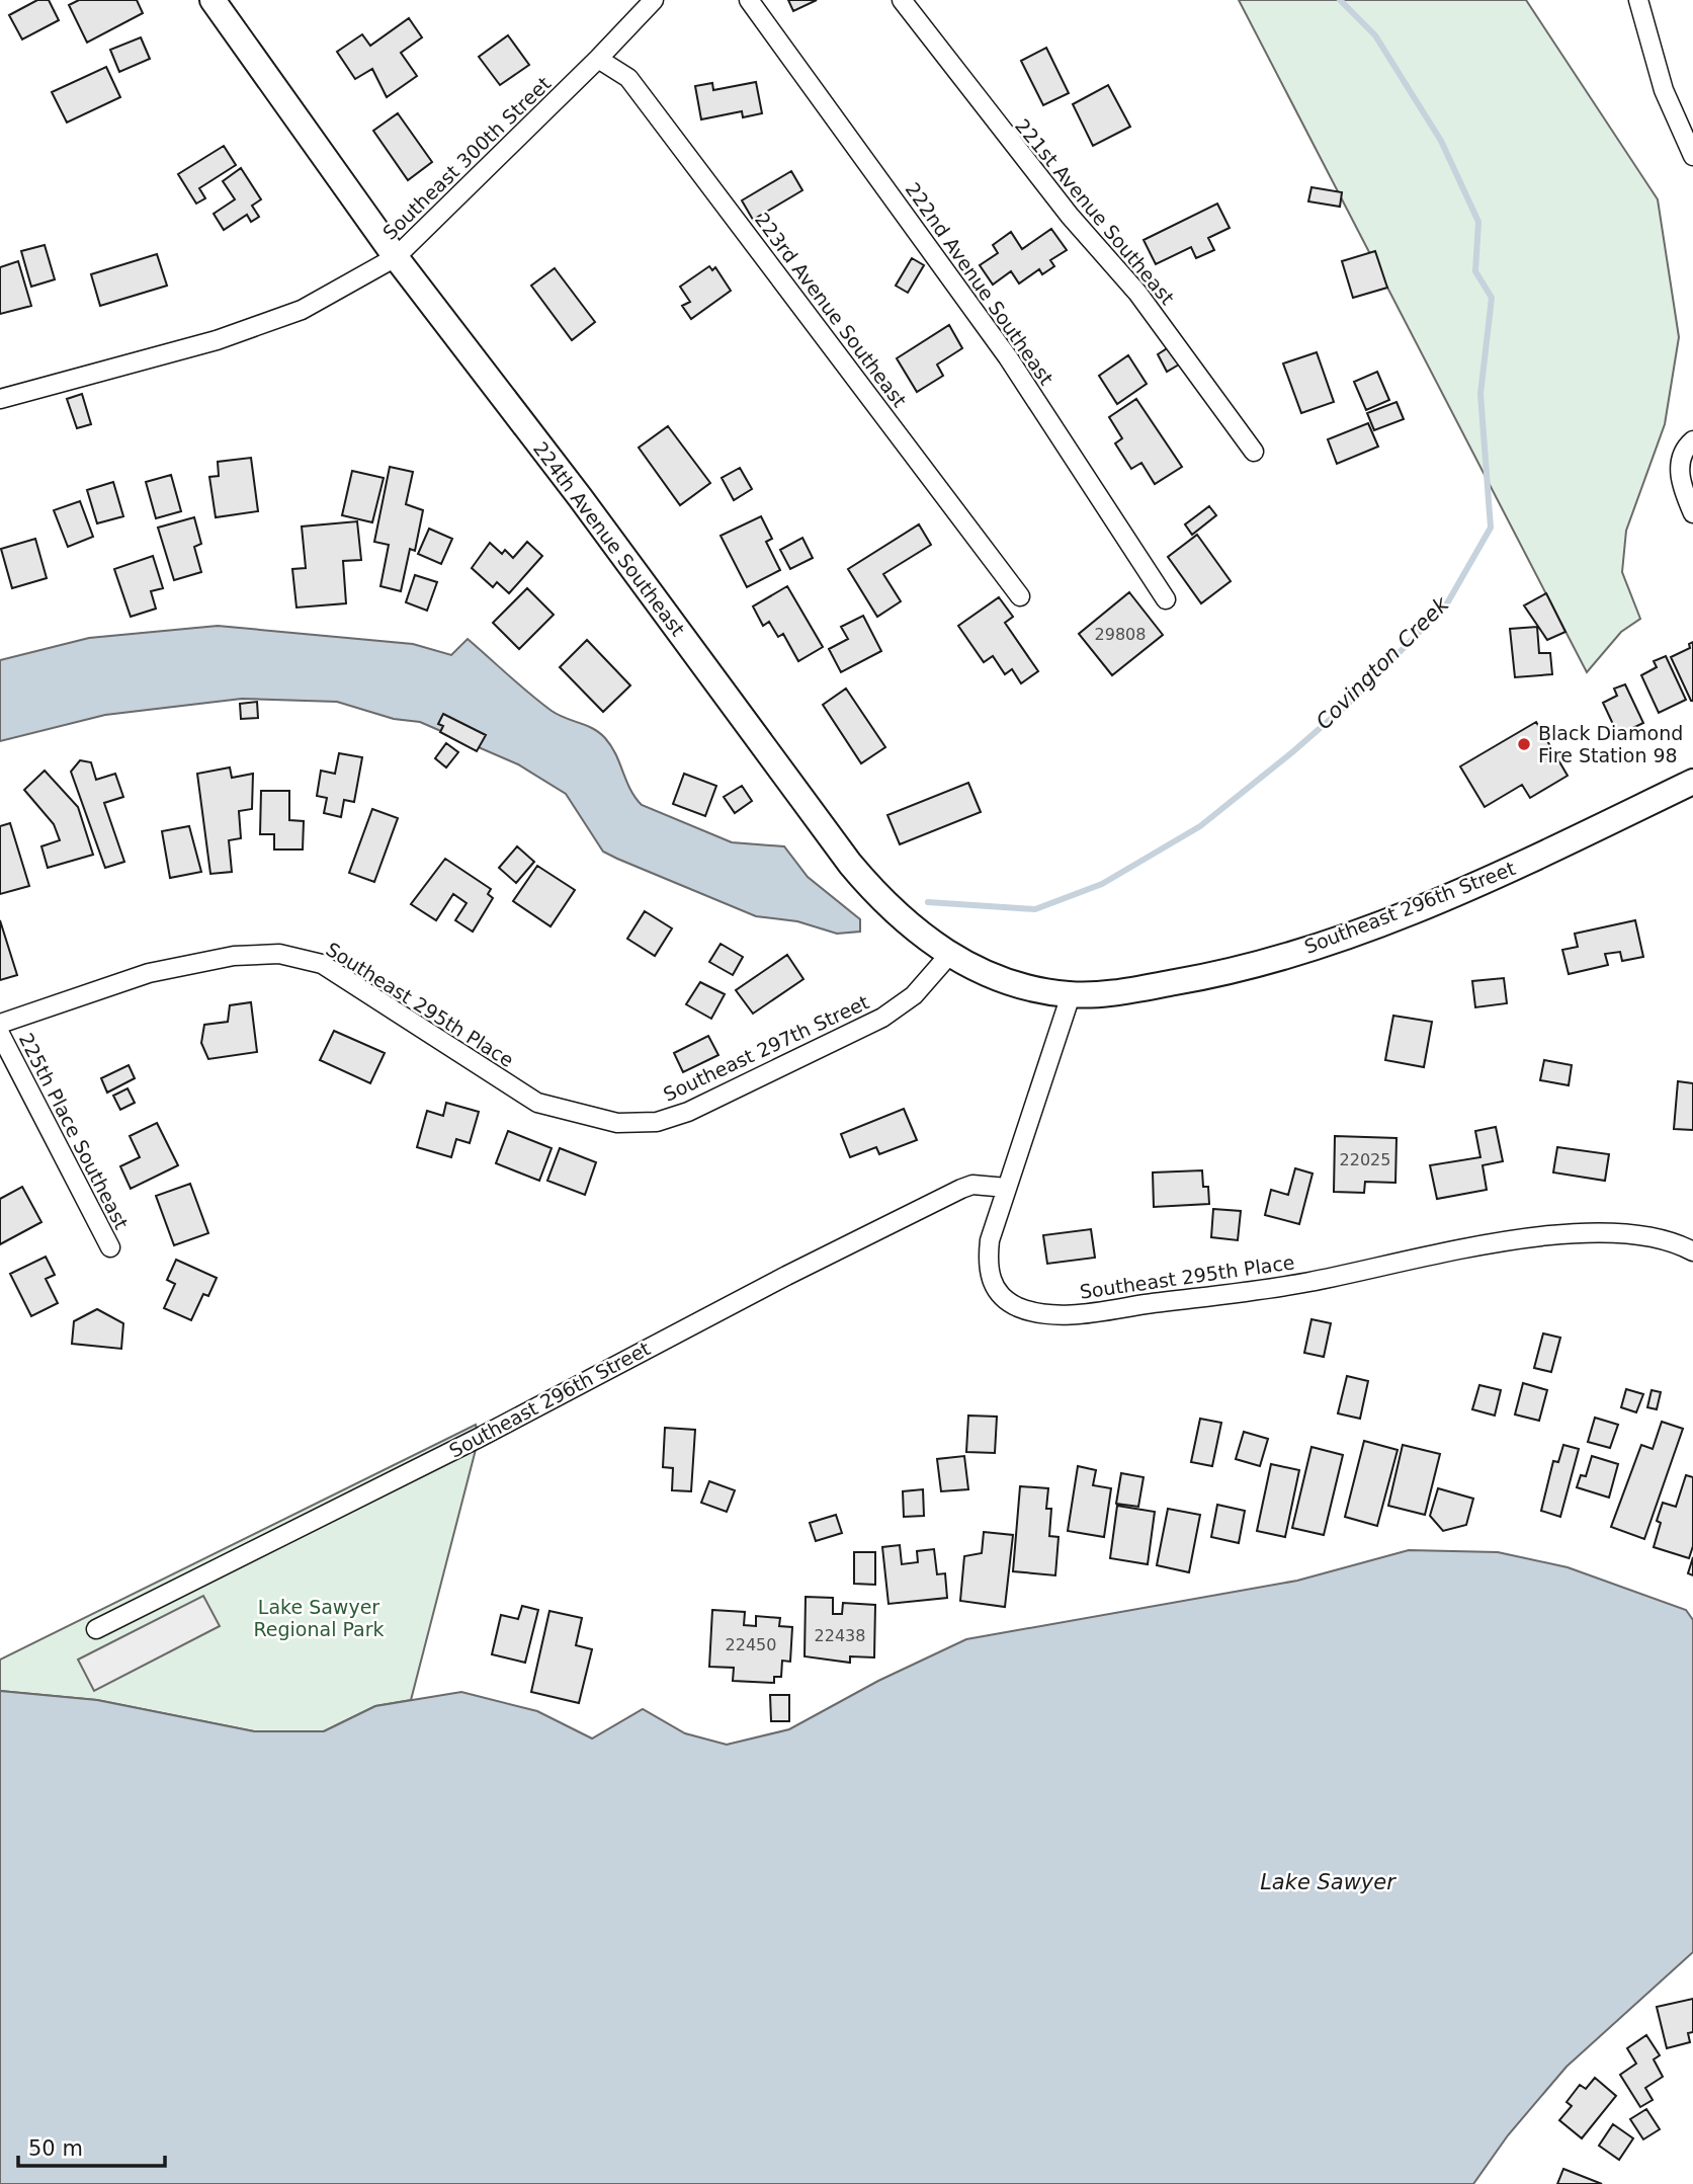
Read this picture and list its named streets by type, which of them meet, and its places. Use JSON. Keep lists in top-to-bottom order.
{
  "streets": {
    "street": [
      "Southeast 300th Street",
      "221st Avenue Southeast",
      "222nd Avenue Southeast",
      "223rd Avenue Southeast",
      "224th Avenue Southeast",
      "Southeast 296th Street",
      "Southeast 295th Place",
      "Southeast 297th Street",
      "225th Place Southeast"
    ]
  },
  "crossings": [
    ["Southeast 300th Street", "223rd Avenue Southeast"],
    ["Southeast 300th Street", "224th Avenue Southeast"],
    ["224th Avenue Southeast", "Southeast 296th Street"],
    ["224th Avenue Southeast", "Southeast 295th Place"],
    ["224th Avenue Southeast", "Southeast 297th Street"],
    ["Southeast 296th Street", "Southeast 295th Place"],
    ["Southeast 295th Place", "Southeast 297th Street"]
  ],
  "water": ["Covington Creek", "Lake Sawyer"],
  "parks": ["Lake Sawyer Regional Park"],
  "places": ["Black Diamond Fire Station 98"],
  "house_numbers": [
    "29808",
    "22025",
    "22438",
    "22450"
  ],
  "scale_bar": "50 m"
}
